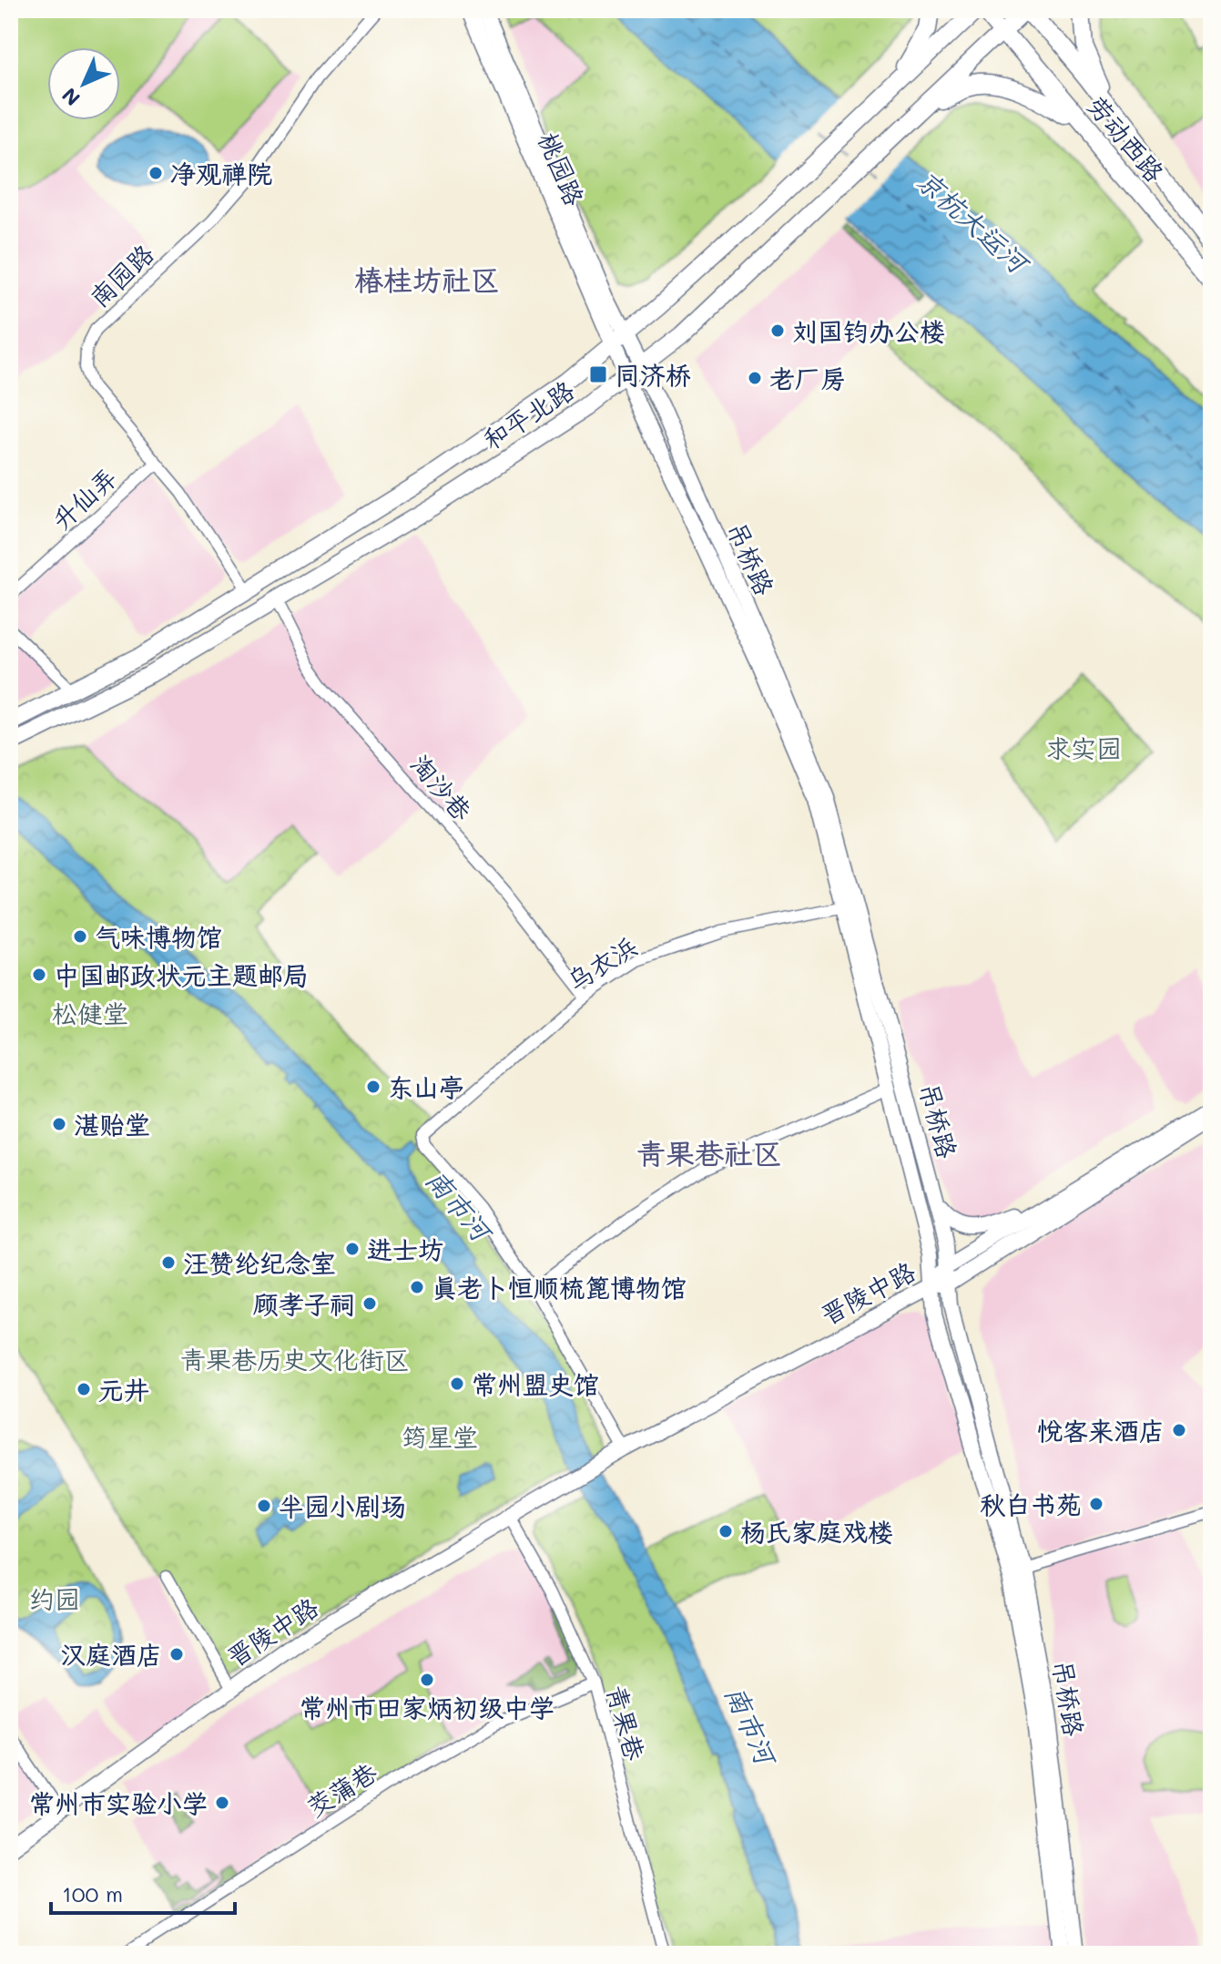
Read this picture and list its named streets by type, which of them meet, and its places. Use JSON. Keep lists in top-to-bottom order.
{
  "streets": {
    "main road": [
      "劳动西路",
      "桃园路",
      "和平北路",
      "吊桥路",
      "晋陵中路"
    ],
    "street": [
      "南园路",
      "升仙弄",
      "淘沙巷",
      "乌衣浜",
      "青果巷",
      "茭蒲巷"
    ]
  },
  "crossings": [
    ["劳动西路", "和平北路"],
    ["桃园路", "和平北路"],
    ["桃园路", "吊桥路"],
    ["南园路", "和平北路"],
    ["南园路", "升仙弄"],
    ["和平北路", "吊桥路"],
    ["和平北路", "淘沙巷"],
    ["吊桥路", "乌衣浜"],
    ["吊桥路", "晋陵中路"],
    ["淘沙巷", "乌衣浜"],
    ["晋陵中路", "青果巷"],
    ["青果巷", "茭蒲巷"]
  ],
  "districts": ["椿桂坊社区", "青果巷社区"],
  "water": ["京杭大运河", "南市河"],
  "parks": [
    "求实园",
    "松健堂",
    "青果巷历史文化街区",
    "筠星堂",
    "约园"
  ],
  "places": {
    "other": [
      "净观禅院",
      "刘国钧办公楼",
      "老厂房",
      "气味博物馆",
      "中国邮政状元主题邮局",
      "东山亭",
      "湛贻堂",
      "进士坊",
      "汪赞纶纪念室",
      "真老卜恒顺梳篦博物馆",
      "顾孝子祠",
      "常州盟史馆",
      "元井",
      "悦客来酒店",
      "秋白书苑",
      "半园小剧场",
      "杨氏家庭戏楼",
      "汉庭酒店",
      "常州市田家炳初级中学",
      "常州市实验小学"
    ],
    "transit": ["同济桥"]
  },
  "scale_bar": "100 m",
  "north": "bottom left"
}
